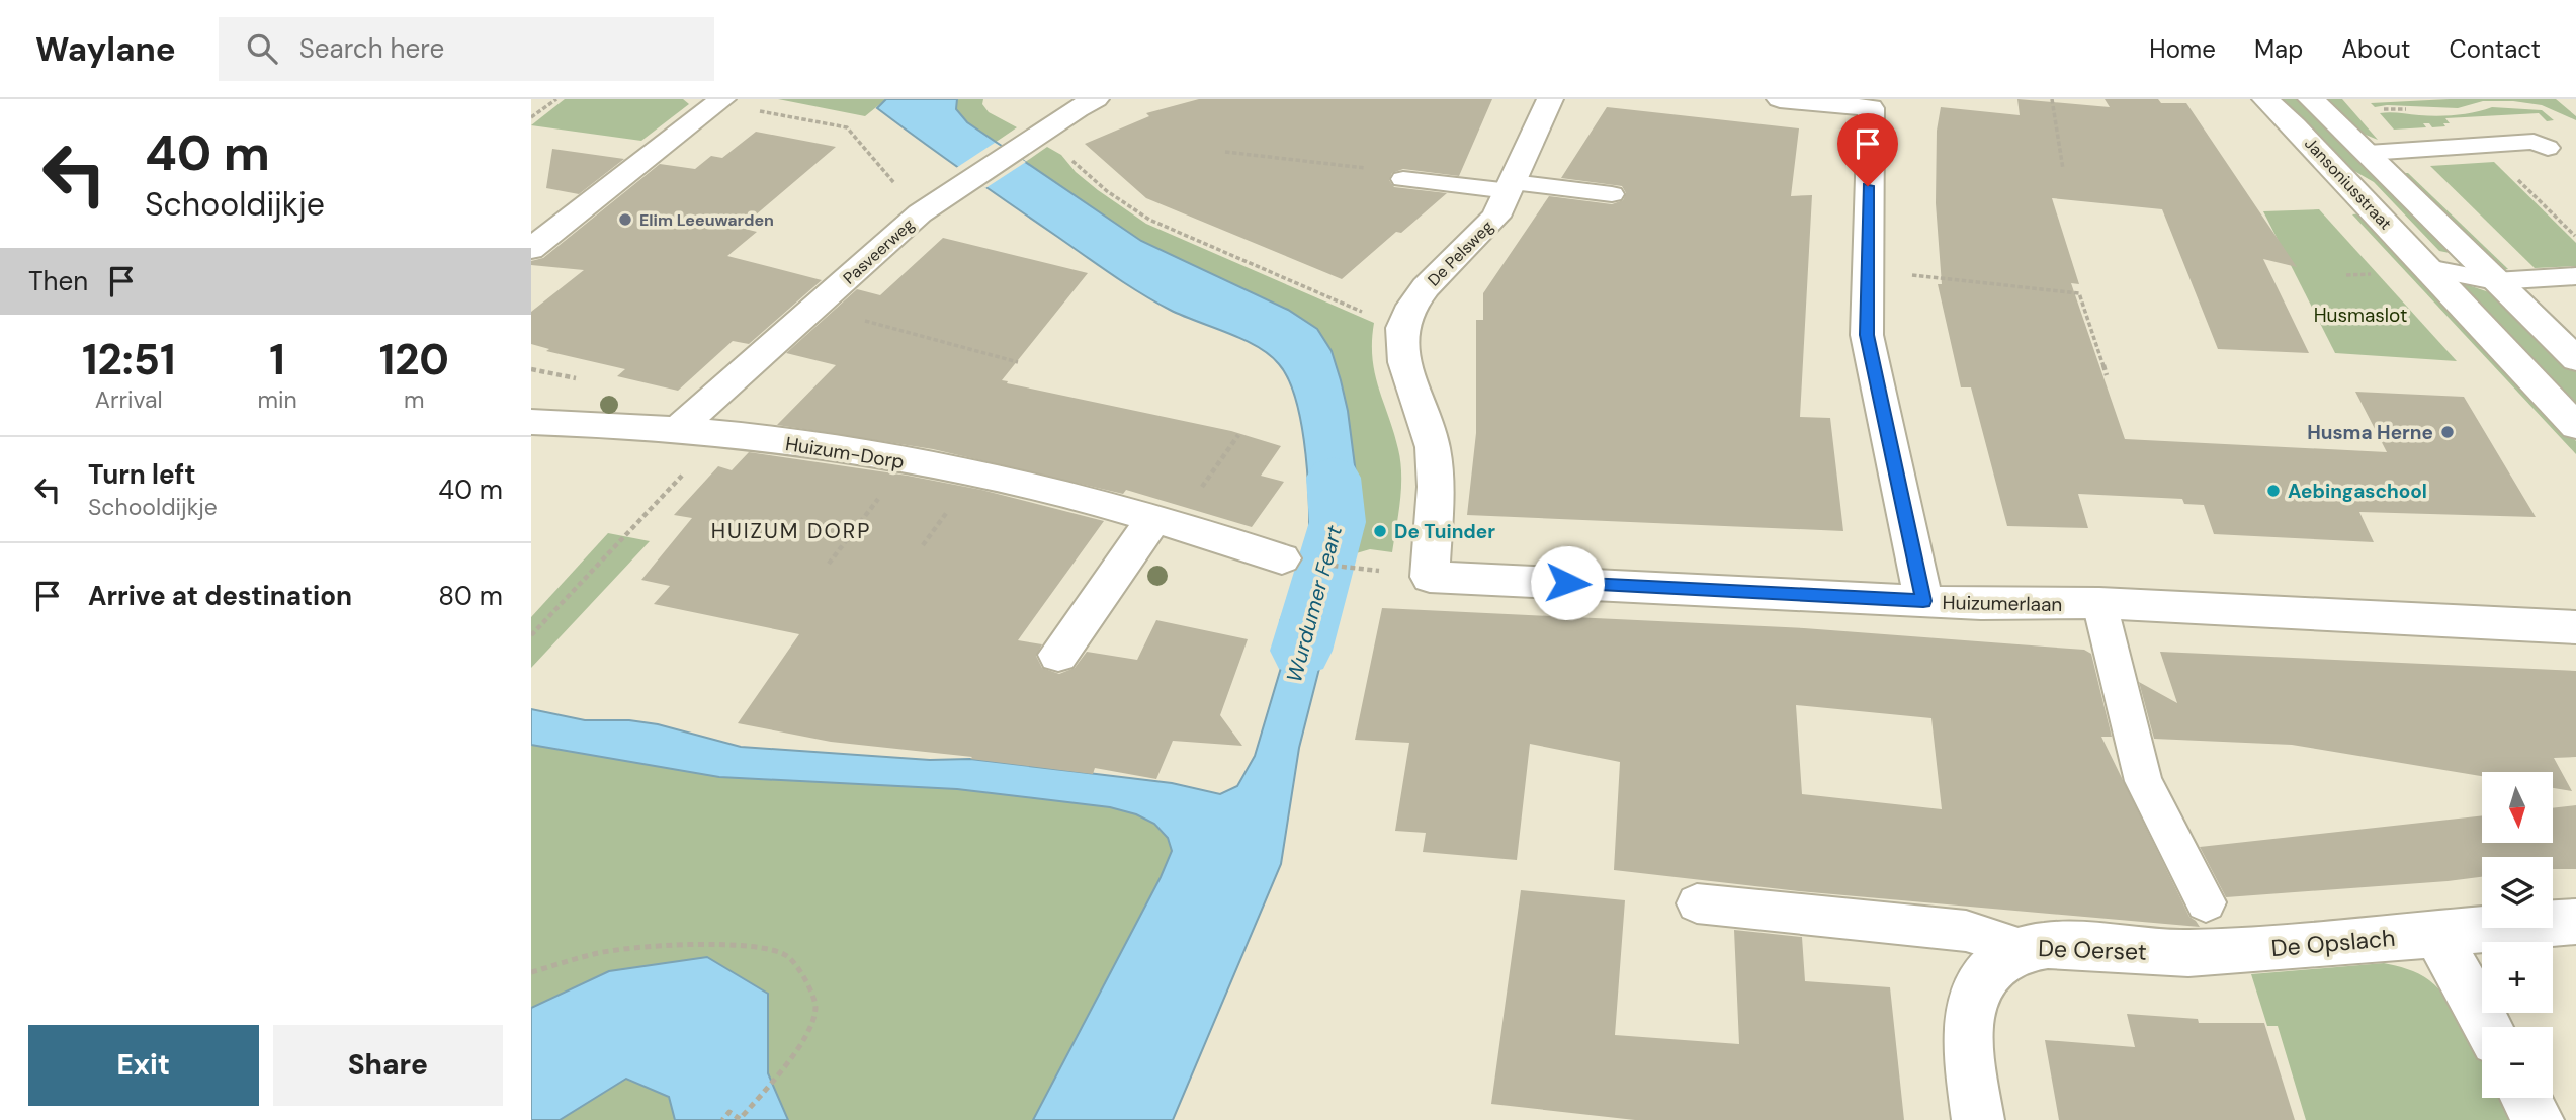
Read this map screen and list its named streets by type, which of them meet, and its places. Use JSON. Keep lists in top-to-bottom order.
{
  "streets": {
    "street": [
      "Jansoniusstraat",
      "Pasveerweg",
      "De Pelsweg",
      "Huizum-Dorp",
      "Huizumerlaan",
      "De Opslach",
      "De Oerset"
    ]
  },
  "crossings": [
    ["Pasveerweg", "Huizum-Dorp"],
    ["De Pelsweg", "Huizumerlaan"],
    ["De Opslach", "De Oerset"]
  ],
  "districts": ["HUIZUM DORP"],
  "water": ["Wurdumer Feart"],
  "parks": ["Husmaslot"],
  "places": [
    "Elim Leeuwarden",
    "Husma Herne",
    "Aebingaschool",
    "De Tuinder"
  ],
  "north": "bottom",
  "page": {
    "header": "Waylane",
    "search": "Search here",
    "nav": [
      "Home",
      "Map",
      "About",
      "Contact"
    ],
    "turn": ["40 m", "Schooldijkje"],
    "then": "Then",
    "eta": [
      "12:51",
      "Arrival",
      "1",
      "min",
      "120",
      "m"
    ],
    "list": [
      {
        "name": "Turn left",
        "note": "Schooldijkje",
        "value": "40 m"
      },
      {
        "name": "Arrive at destination",
        "value": "80 m"
      }
    ],
    "map_buttons": ["+", "−"],
    "buttons": ["Exit", "Share"]
  }
}
